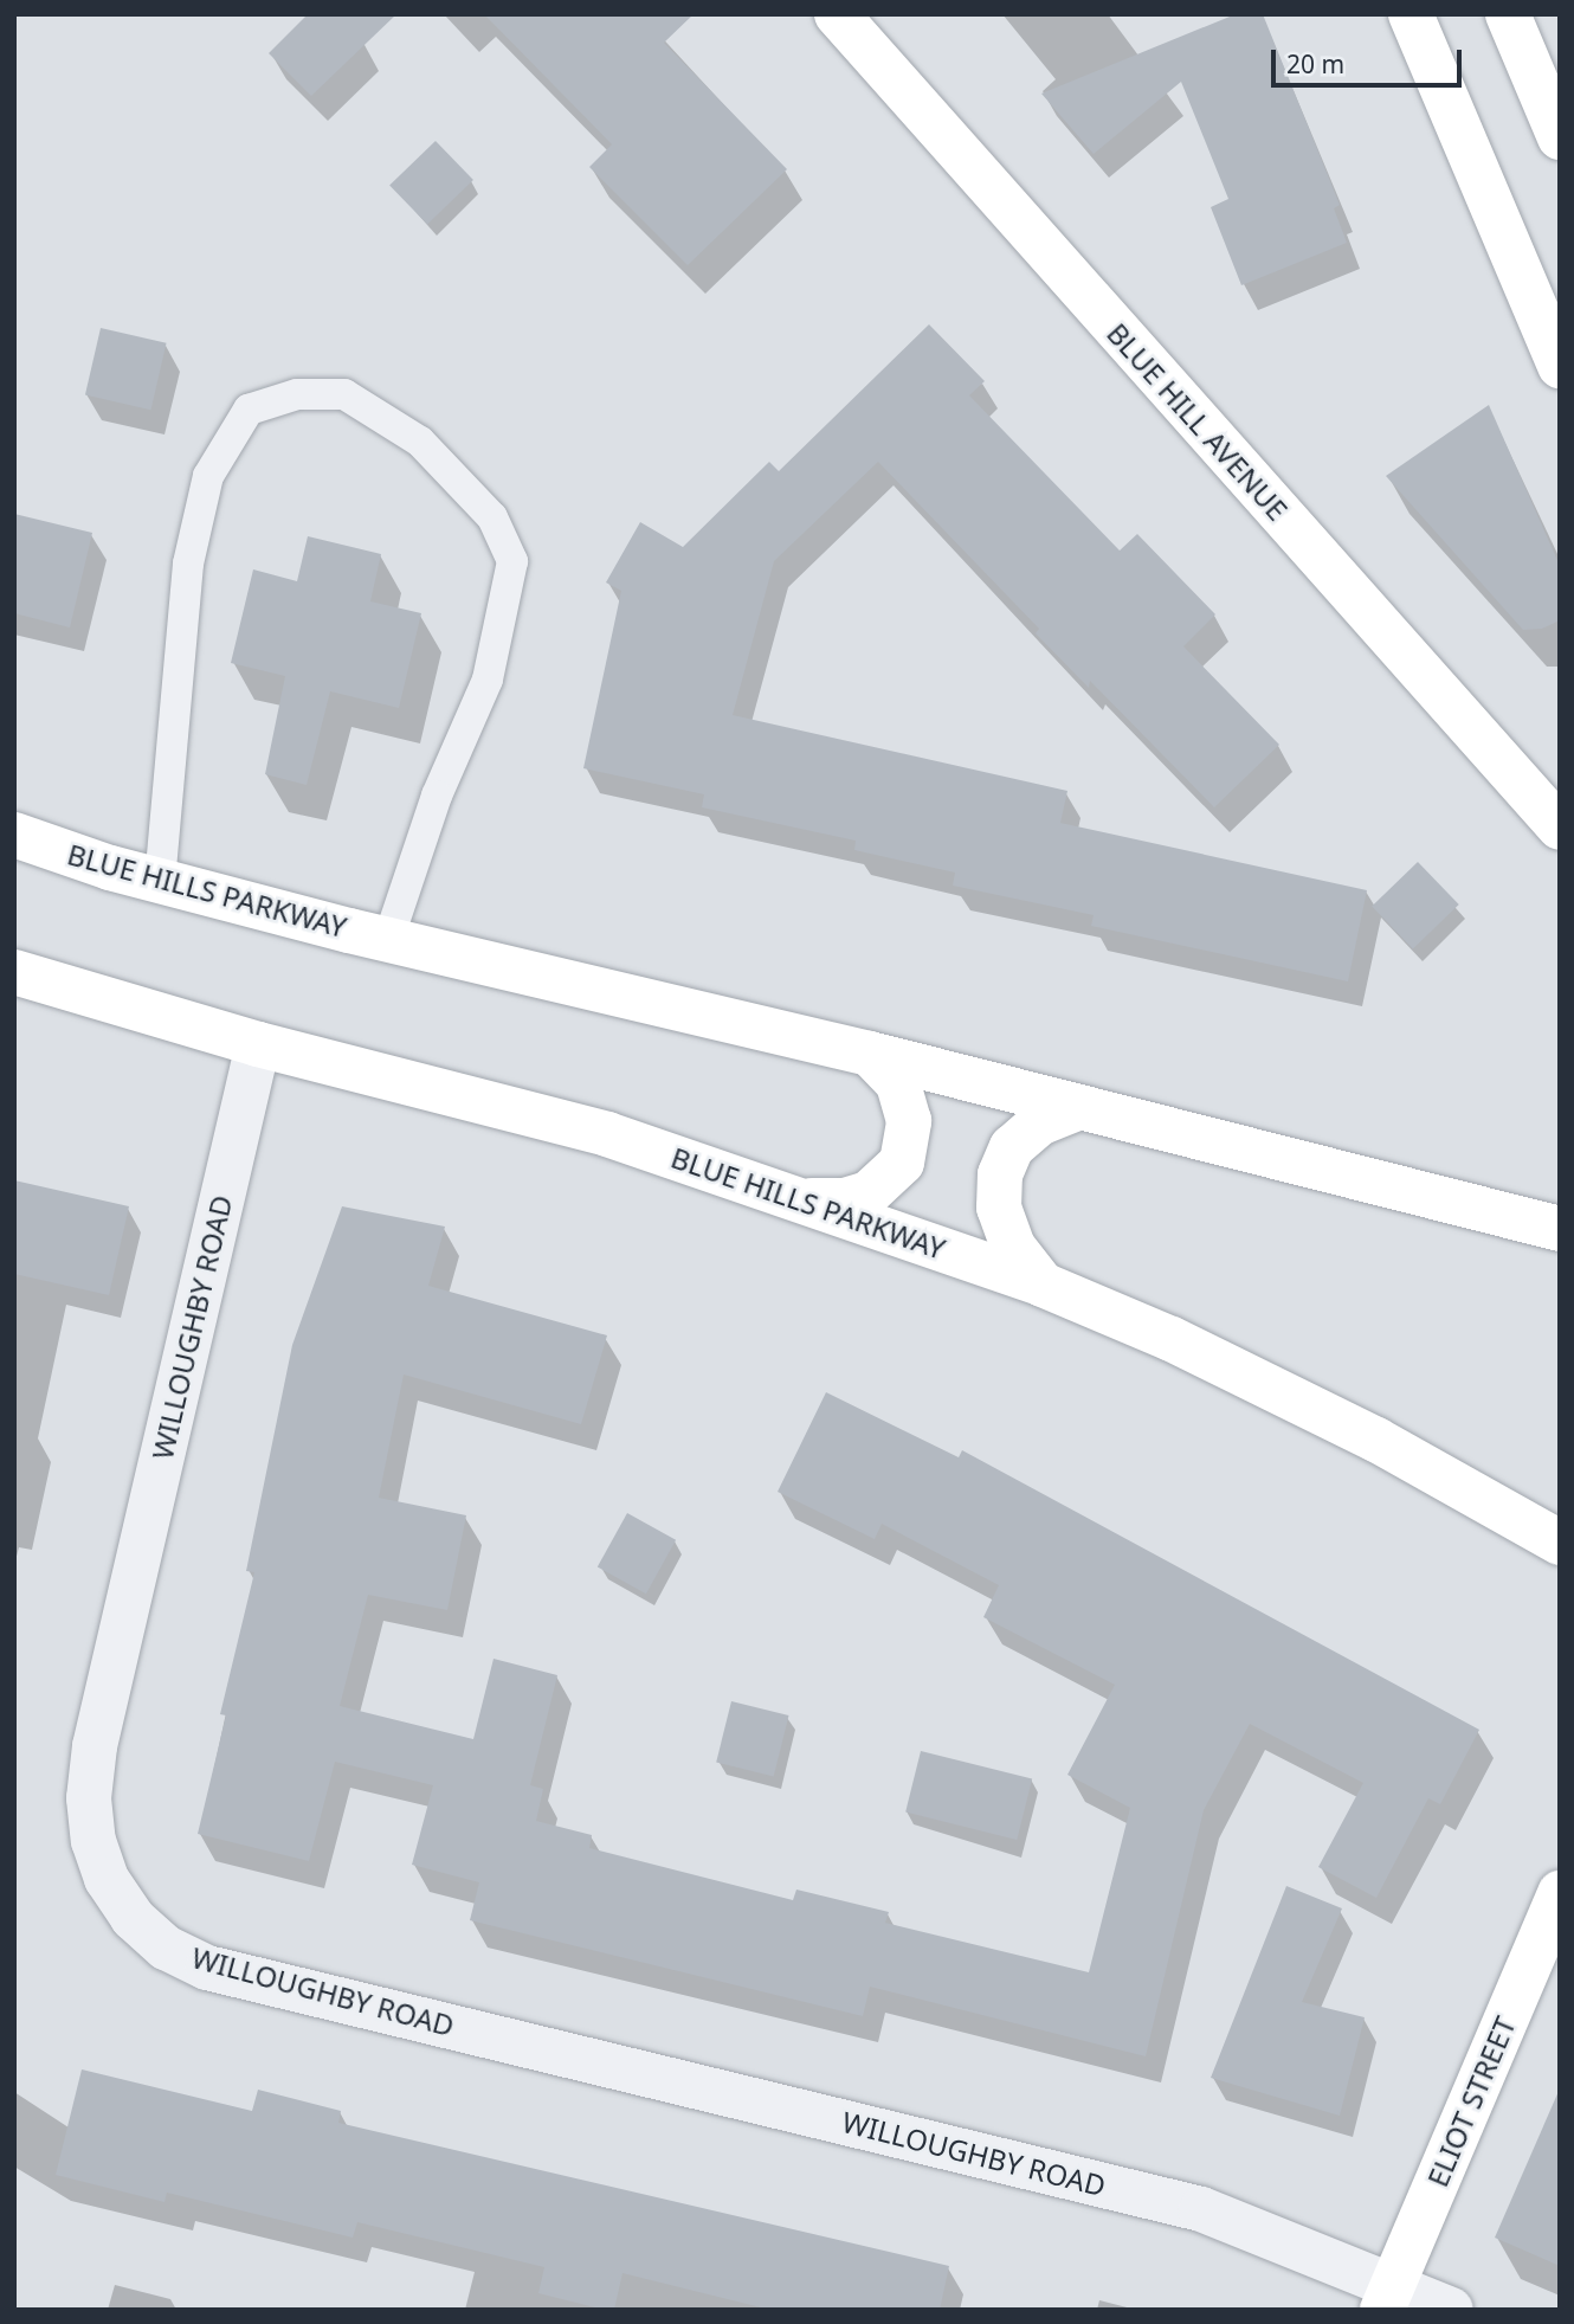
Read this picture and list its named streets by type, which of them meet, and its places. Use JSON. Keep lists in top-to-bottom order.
{
  "streets": {
    "main road": ["BLUE HILL AVENUE", "BLUE HILLS PARKWAY", "ELIOT STREET"],
    "street": ["WILLOUGHBY ROAD"]
  },
  "crossings": [
    ["BLUE HILLS PARKWAY", "WILLOUGHBY ROAD"],
    ["WILLOUGHBY ROAD", "ELIOT STREET"]
  ],
  "scale_bar": "20 m"
}
